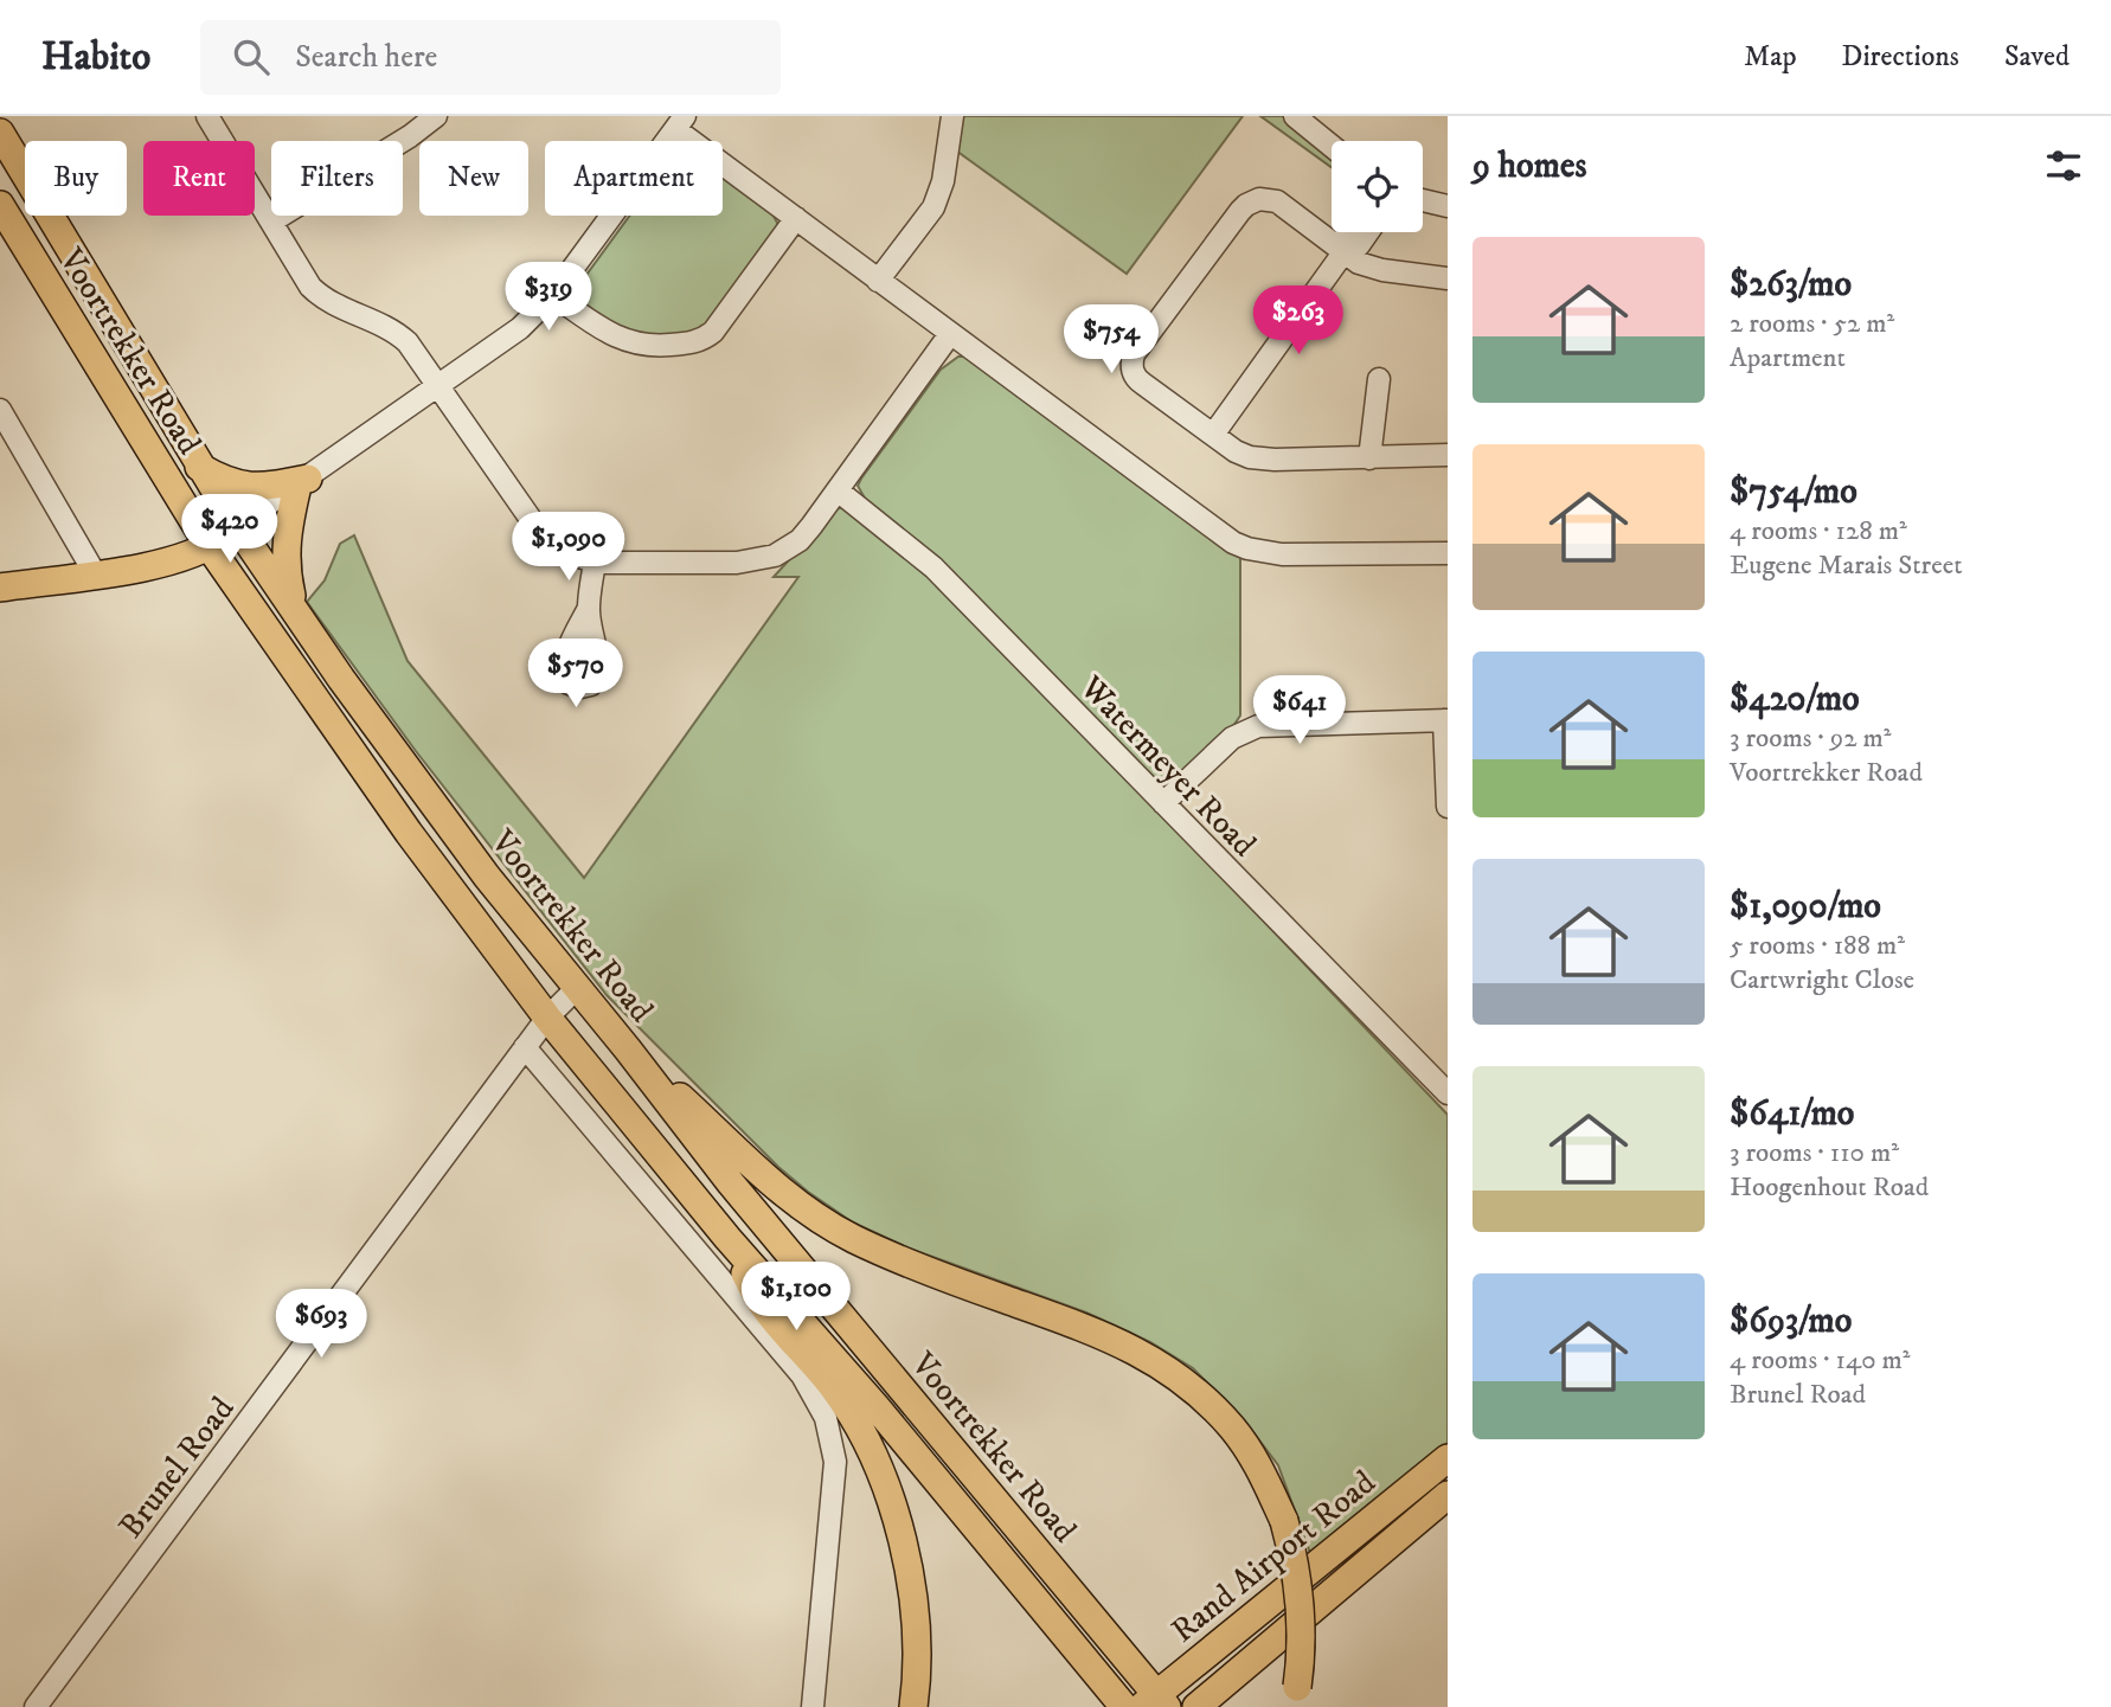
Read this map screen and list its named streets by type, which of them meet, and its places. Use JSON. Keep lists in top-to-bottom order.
{
  "streets": {
    "main road": ["Voortrekker Road", "Rand Airport Road"],
    "street": ["Watermeyer Road", "Brunel Road"]
  },
  "crossings": [
    ["Voortrekker Road", "Brunel Road"],
    ["Voortrekker Road", "Rand Airport Road"]
  ],
  "page": {
    "header": "Habito",
    "search": "Search here",
    "nav": ["Map", "Directions", "Saved"],
    "heading": "9 homes",
    "chip": [
      "Buy",
      "Rent",
      "Filters",
      "New",
      "Apartment"
    ],
    "list": [
      {
        "name": "$263/mo",
        "note": "2 rooms · 52 m² · Apartment"
      },
      {
        "name": "$754/mo",
        "note": "4 rooms · 128 m² · Eugene Marais Street"
      },
      {
        "name": "$420/mo",
        "note": "3 rooms · 92 m² · Voortrekker Road"
      },
      {
        "name": "$1,090/mo",
        "note": "5 rooms · 188 m² · Cartwright Close"
      },
      {
        "name": "$641/mo",
        "note": "3 rooms · 110 m² · Hoogenhout Road"
      },
      {
        "name": "$693/mo",
        "note": "4 rooms · 140 m² · Brunel Road"
      }
    ],
    "price": [
      "$319",
      "$263",
      "$754",
      "$420",
      "$1,090",
      "$570",
      "$641",
      "$1,100",
      "$693"
    ]
  }
}
